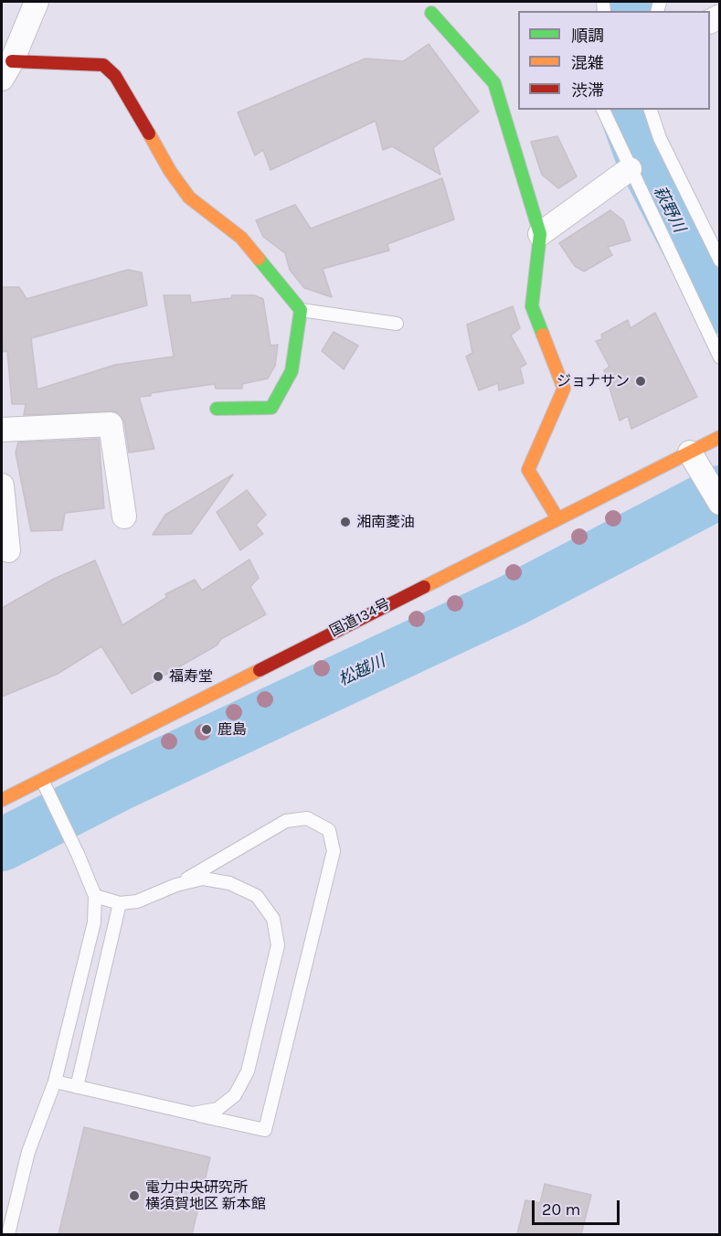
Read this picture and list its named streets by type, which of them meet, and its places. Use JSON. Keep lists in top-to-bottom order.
{
  "streets": {
    "main road": ["国道134号"]
  },
  "water": ["萩野川", "松越川"],
  "places": [
    "ジョナサン",
    "湘南菱油",
    "福寿堂",
    "鹿島",
    "電力中央研究所 横須賀地区 新本館"
  ],
  "legend": ["順調", "混雑", "渋滞"],
  "scale_bar": "20 m"
}
